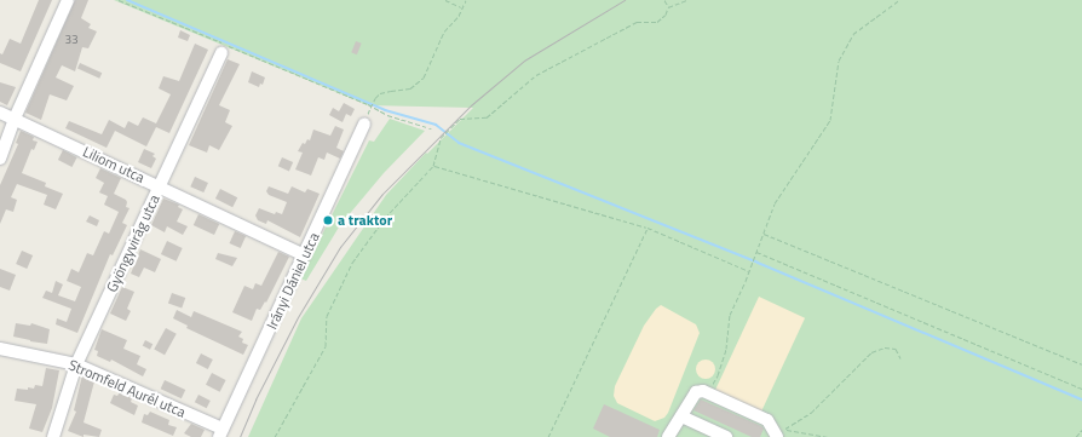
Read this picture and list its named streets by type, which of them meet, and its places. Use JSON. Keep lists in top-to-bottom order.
{
  "streets": {
    "street": [
      "Liliom utca",
      "Gyöngyvirág utca",
      "Irányi Dániel utca",
      "Stromfeld Aurél utca"
    ]
  },
  "crossings": [
    ["Liliom utca", "Gyöngyvirág utca"],
    ["Liliom utca", "Irányi Dániel utca"],
    ["Gyöngyvirág utca", "Stromfeld Aurél utca"],
    ["Irányi Dániel utca", "Stromfeld Aurél utca"]
  ],
  "places": ["a traktor"],
  "house_numbers": ["33"]
}
